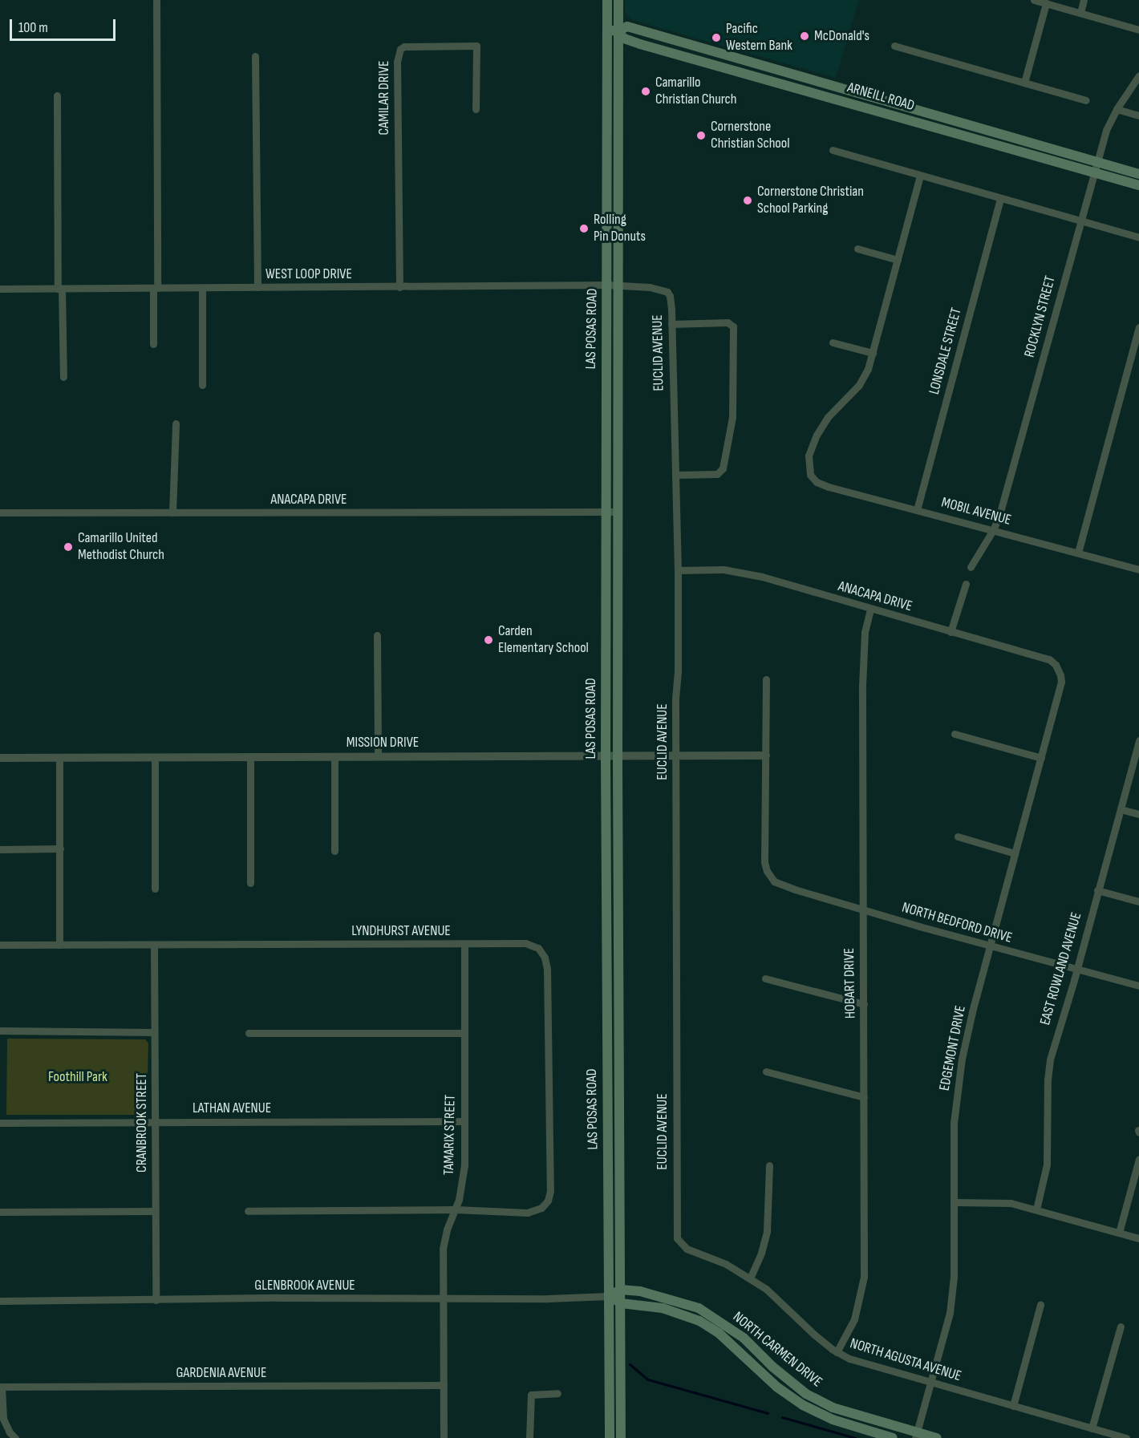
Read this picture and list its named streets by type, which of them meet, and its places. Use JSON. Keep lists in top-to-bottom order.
{
  "streets": {
    "main road": ["ARNEILL ROAD", "LAS POSAS ROAD", "NORTH CARMEN DRIVE"],
    "street": [
      "CAMILAR DRIVE",
      "WEST LOOP DRIVE",
      "ROCKLYN STREET",
      "LONSDALE STREET",
      "EUCLID AVENUE",
      "ANACAPA DRIVE",
      "MOBIL AVENUE",
      "MISSION DRIVE",
      "NORTH BEDFORD DRIVE",
      "LYNDHURST AVENUE",
      "EAST ROWLAND AVENUE",
      "HOBART DRIVE",
      "EDGEMONT DRIVE",
      "LATHAN AVENUE",
      "CRANBROOK STREET",
      "TAMARIX STREET",
      "GLENBROOK AVENUE",
      "NORTH AGUSTA AVENUE",
      "GARDENIA AVENUE"
    ]
  },
  "crossings": [
    ["ARNEILL ROAD", "ROCKLYN STREET"],
    ["ARNEILL ROAD", "LAS POSAS ROAD"],
    ["CAMILAR DRIVE", "WEST LOOP DRIVE"],
    ["WEST LOOP DRIVE", "LAS POSAS ROAD"],
    ["WEST LOOP DRIVE", "EUCLID AVENUE"],
    ["ROCKLYN STREET", "MOBIL AVENUE"],
    ["LAS POSAS ROAD", "EUCLID AVENUE"],
    ["LAS POSAS ROAD", "ANACAPA DRIVE"],
    ["LAS POSAS ROAD", "MISSION DRIVE"],
    ["LAS POSAS ROAD", "GLENBROOK AVENUE"],
    ["LAS POSAS ROAD", "NORTH CARMEN DRIVE"],
    ["LONSDALE STREET", "MOBIL AVENUE"],
    ["EUCLID AVENUE", "ANACAPA DRIVE"],
    ["EUCLID AVENUE", "MISSION DRIVE"],
    ["EUCLID AVENUE", "NORTH AGUSTA AVENUE"],
    ["ANACAPA DRIVE", "HOBART DRIVE"],
    ["ANACAPA DRIVE", "EDGEMONT DRIVE"],
    ["MISSION DRIVE", "NORTH BEDFORD DRIVE"],
    ["NORTH BEDFORD DRIVE", "EAST ROWLAND AVENUE"],
    ["NORTH BEDFORD DRIVE", "HOBART DRIVE"],
    ["NORTH BEDFORD DRIVE", "EDGEMONT DRIVE"],
    ["LYNDHURST AVENUE", "CRANBROOK STREET"],
    ["LYNDHURST AVENUE", "TAMARIX STREET"],
    ["HOBART DRIVE", "NORTH AGUSTA AVENUE"],
    ["EDGEMONT DRIVE", "NORTH CARMEN DRIVE"],
    ["EDGEMONT DRIVE", "NORTH AGUSTA AVENUE"],
    ["LATHAN AVENUE", "CRANBROOK STREET"],
    ["LATHAN AVENUE", "TAMARIX STREET"],
    ["CRANBROOK STREET", "GLENBROOK AVENUE"],
    ["TAMARIX STREET", "GLENBROOK AVENUE"],
    ["TAMARIX STREET", "GARDENIA AVENUE"],
    ["GLENBROOK AVENUE", "NORTH CARMEN DRIVE"]
  ],
  "parks": ["Foothill Park"],
  "places": [
    "McDonald's",
    "Pacific Western Bank",
    "Camarillo Christian Church",
    "Cornerstone Christian School",
    "Cornerstone Christian School Parking",
    "Rolling Pin Donuts",
    "Camarillo United Methodist Church",
    "Carden Elementary School"
  ],
  "scale_bar": "100 m"
}
